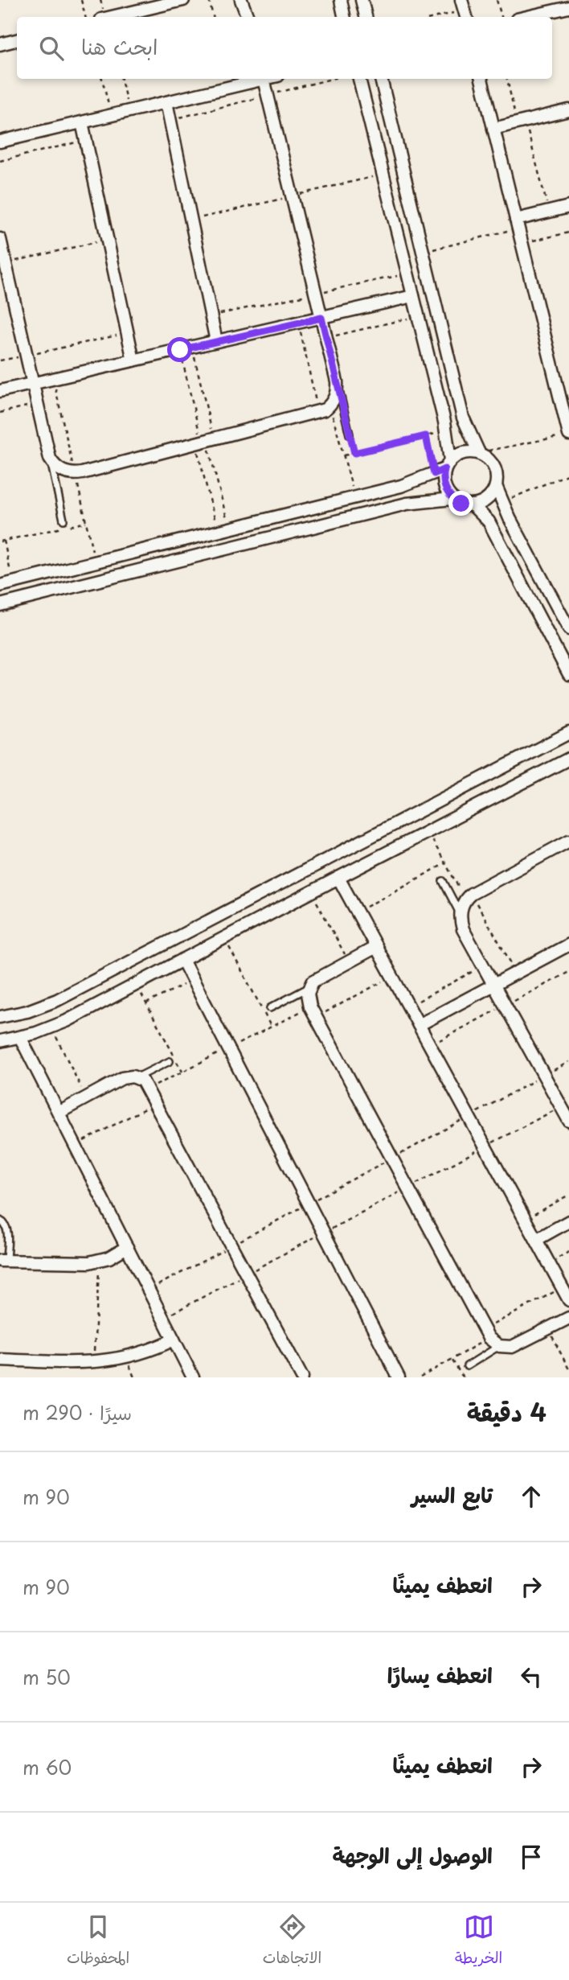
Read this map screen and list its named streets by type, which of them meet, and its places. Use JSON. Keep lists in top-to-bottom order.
{
  "page": {
    "search": "ابحث هنا",
    "heading": ["4 دقيقة", "سيرًا · 290 m"],
    "list": [
      ["تابع السير", "90 m"],
      ["انعطف يمينًا", "90 m"],
      ["انعطف يسارًا", "50 m"],
      ["انعطف يمينًا", "60 m"],
      "الوصول إلى الوجهة"
    ],
    "nav": ["الخريطة", "الاتجاهات", "المحفوظات"]
  }
}
